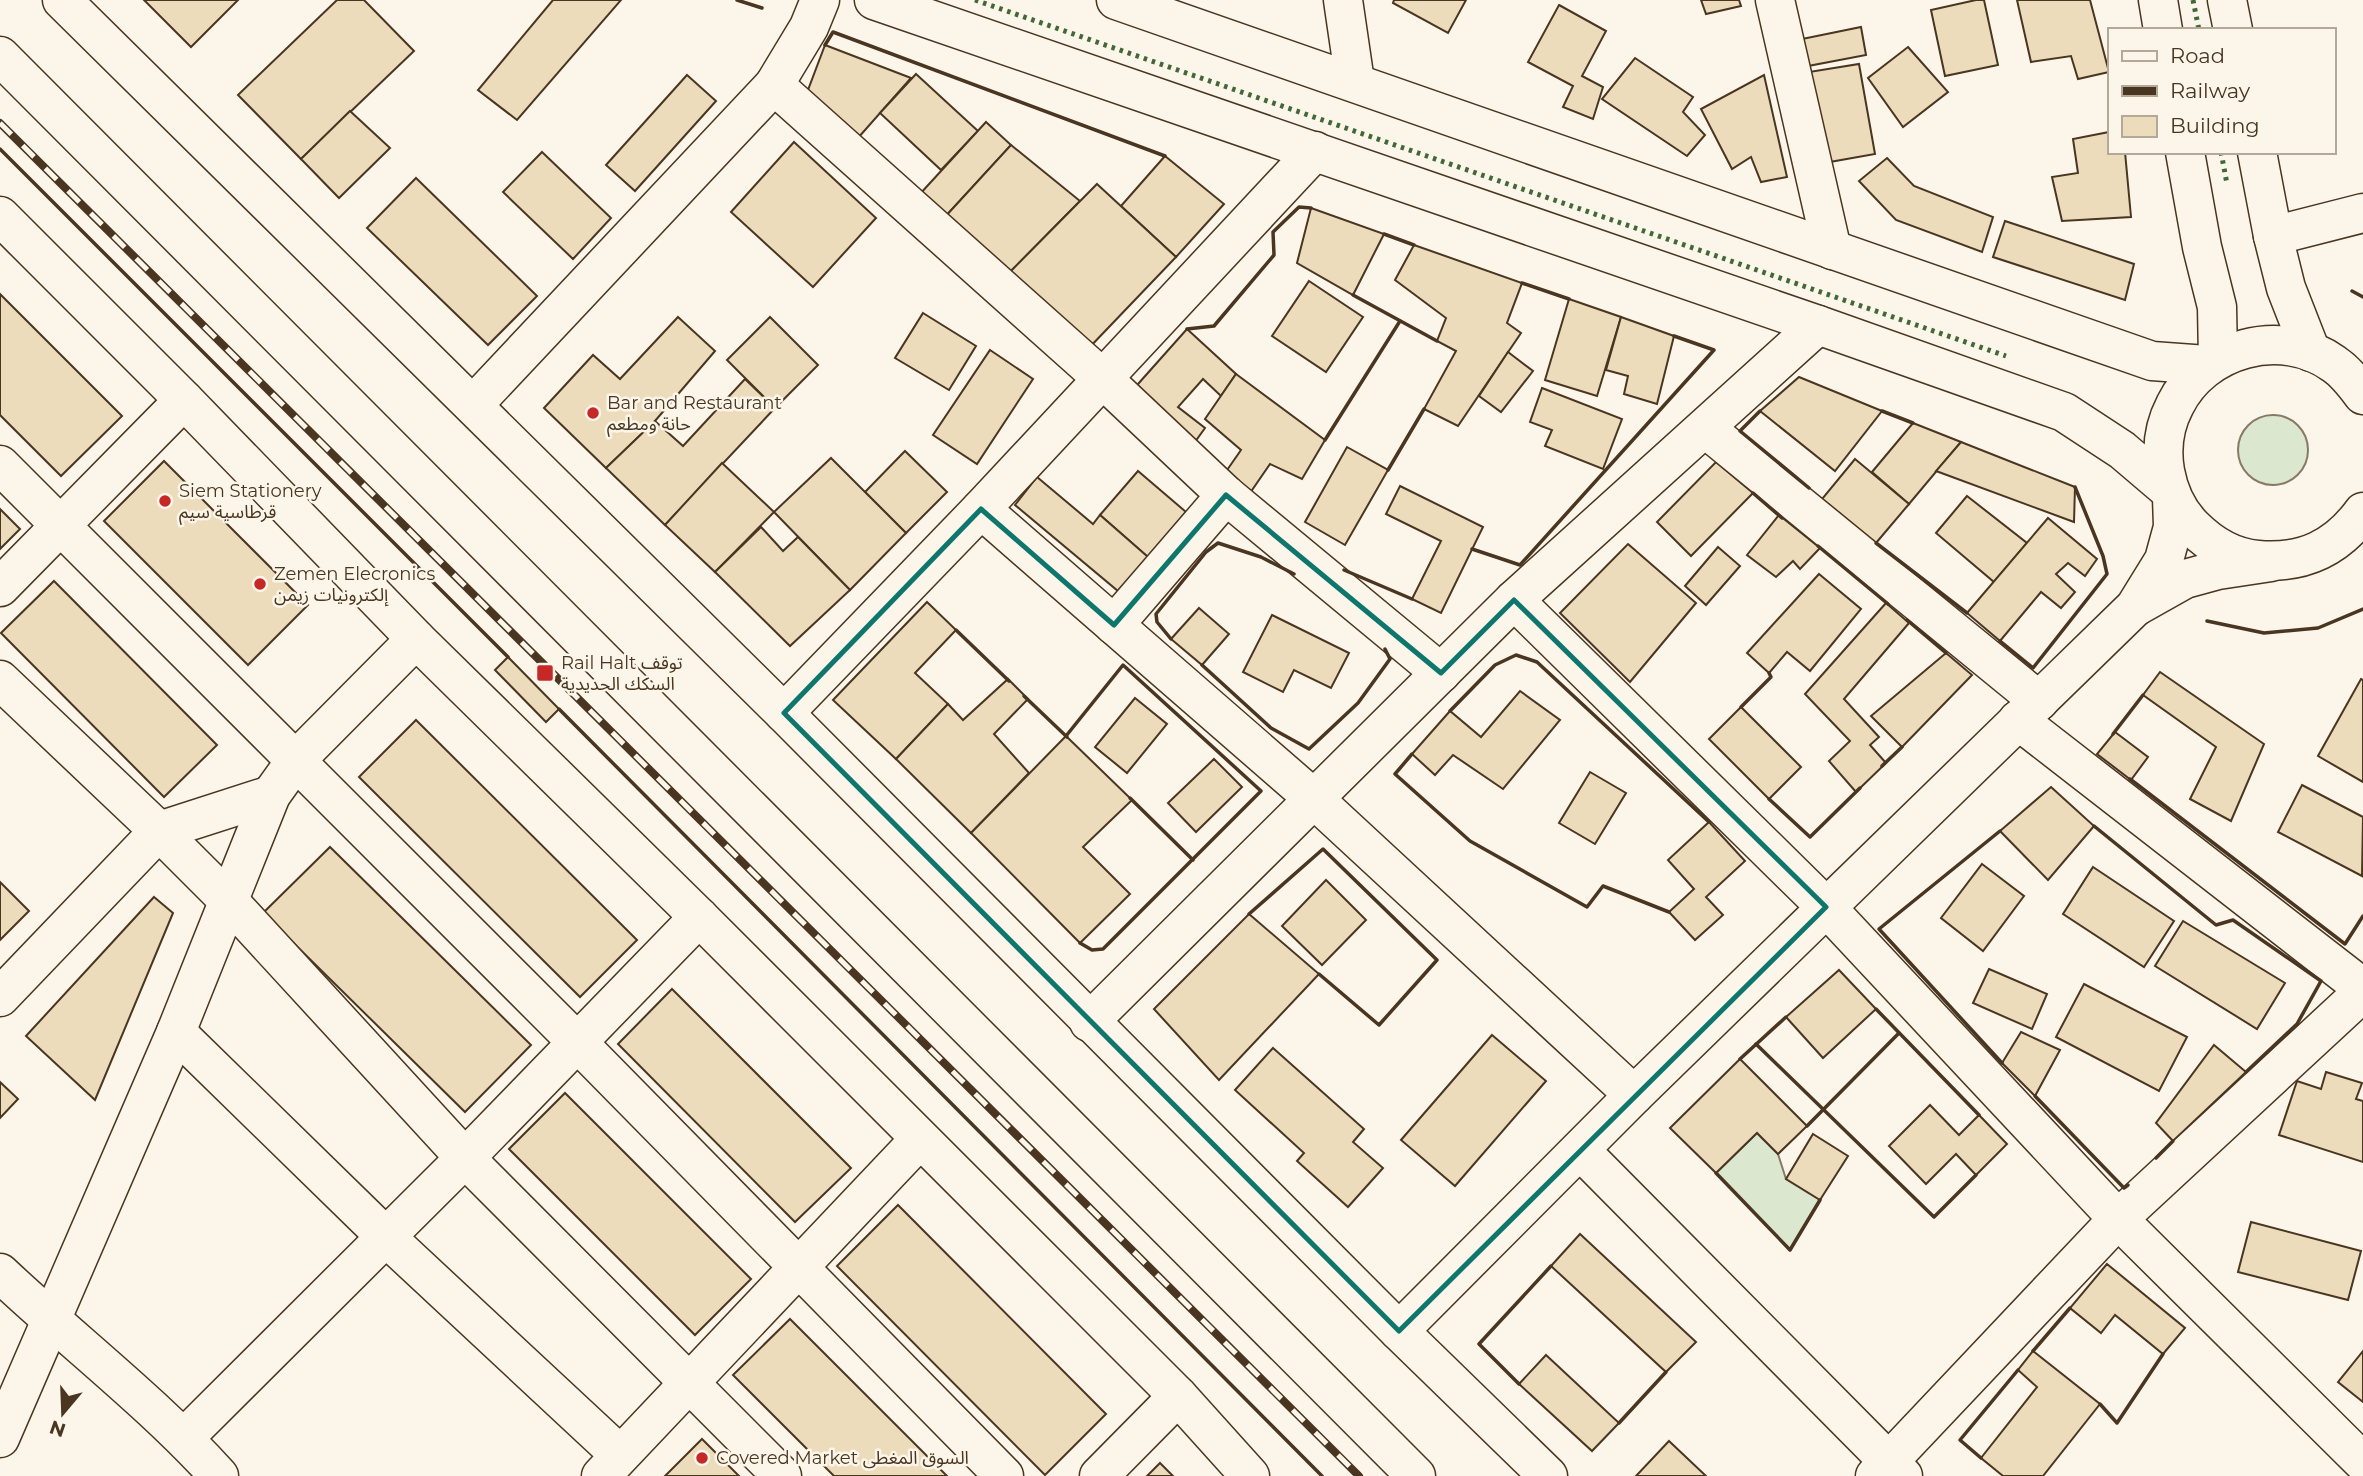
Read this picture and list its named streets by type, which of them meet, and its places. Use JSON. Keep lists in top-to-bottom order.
{
  "places": {
    "other": [
      "Bar and Restaurant حانة ومطعم",
      "Siem Stationery قرطاسية سيم",
      "Zemen Elecronics إلكترونيات زيمن",
      "Covered Market السوق المغطى"
    ],
    "transit": ["Rail Halt توقف السكك الحديدية"]
  },
  "legend": ["Road", "Railway", "Building"],
  "north": "bottom"
}
